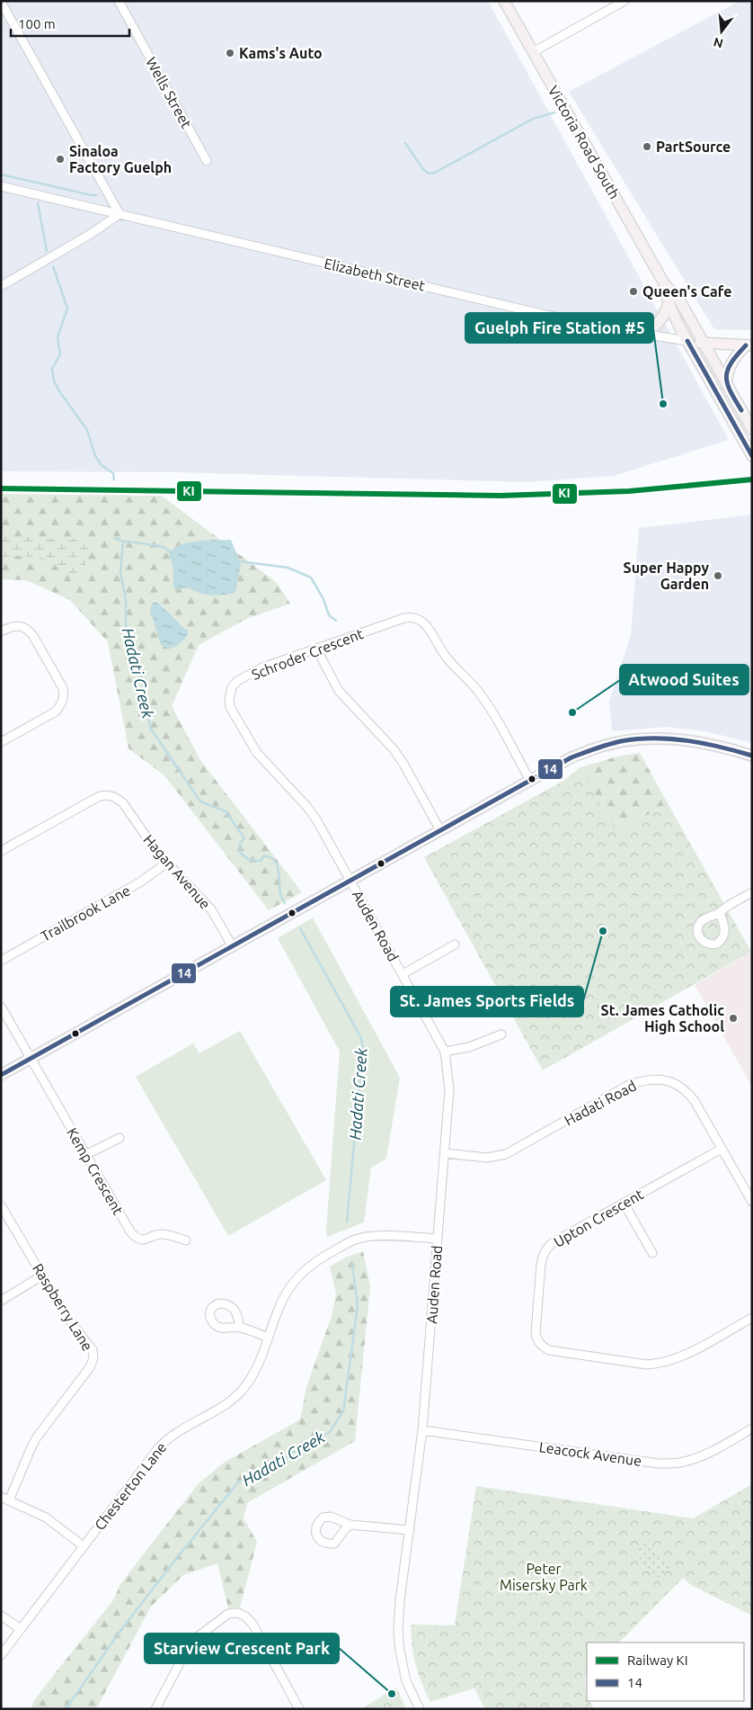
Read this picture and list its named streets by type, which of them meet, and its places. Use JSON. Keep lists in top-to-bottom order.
{
  "streets": {
    "main road": ["Victoria Road South", "Elizabeth Street"],
    "street": [
      "Wells Street",
      "Schroder Crescent",
      "Hagan Avenue",
      "Trailbrook Lane",
      "Auden Road",
      "Hadati Road",
      "Kemp Crescent",
      "Upton Crescent",
      "Raspberry Lane",
      "Leacock Avenue",
      "Chesterton Lane"
    ]
  },
  "crossings": [
    ["Victoria Road South", "Elizabeth Street"],
    ["Schroder Crescent", "Auden Road"],
    ["Hagan Avenue", "Trailbrook Lane"],
    ["Auden Road", "Hadati Road"],
    ["Auden Road", "Leacock Avenue"],
    ["Auden Road", "Chesterton Lane"],
    ["Hadati Road", "Upton Crescent"]
  ],
  "water": ["Hadati Creek"],
  "parks": ["Peter Misersky Park"],
  "places": [
    "Kams's Auto",
    "PartSource",
    "Sinaloa Factory Guelph",
    "Queen's Cafe",
    "Guelph Fire Station #5",
    "Super Happy Garden",
    "Atwood Suites",
    "St. James Sports Fields",
    "St. James Catholic High School",
    "Starview Crescent Park"
  ],
  "lines": ["transit line 14", "rail line KI"],
  "legend": ["Railway KI", "14"],
  "scale_bar": "100 m",
  "north": "bottom"
}
